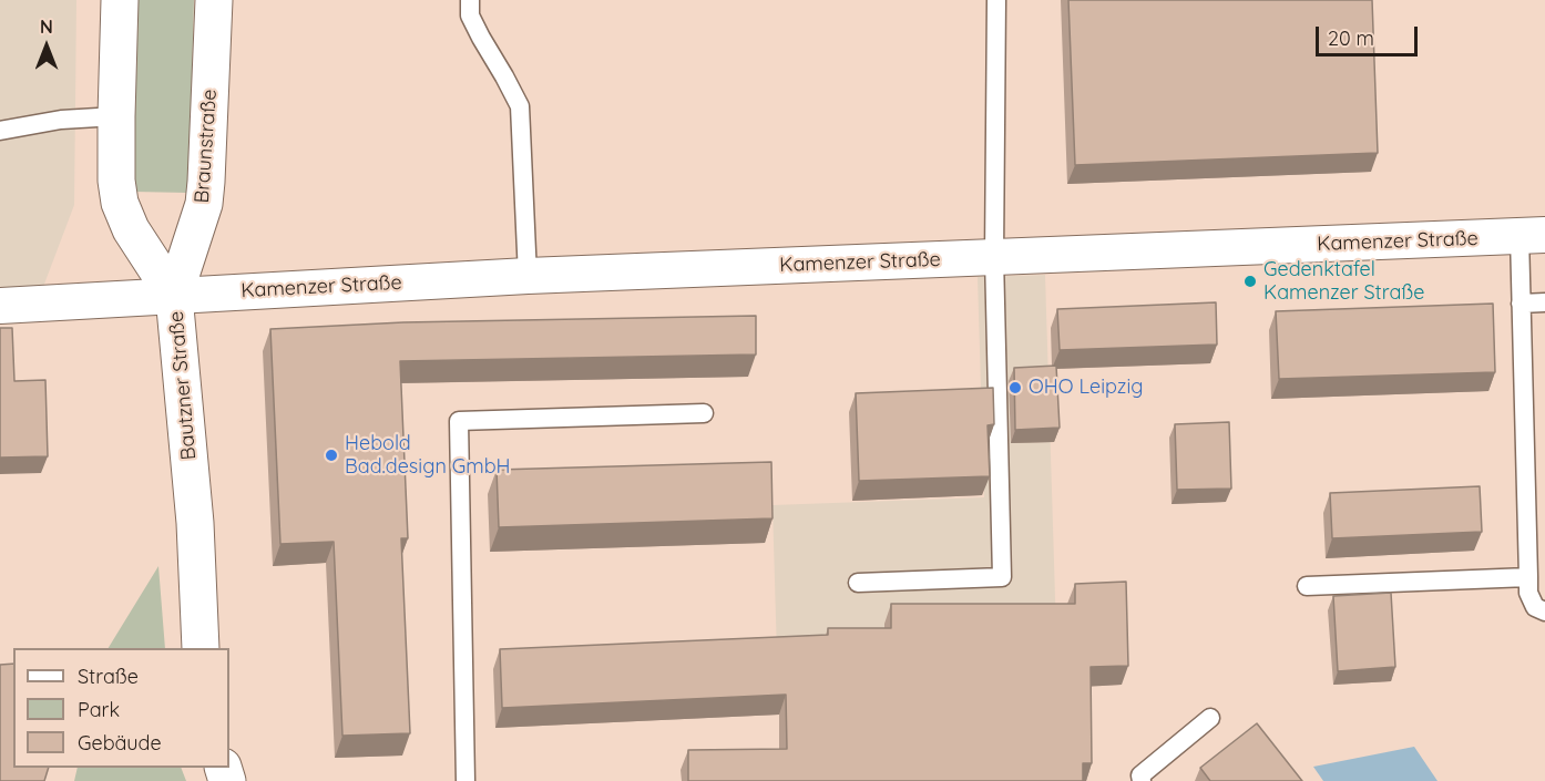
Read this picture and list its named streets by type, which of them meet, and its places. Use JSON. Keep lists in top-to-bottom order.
{
  "streets": {
    "main road": ["Braunstraße", "Bautzner Straße"],
    "street": ["Kamenzer Straße"]
  },
  "crossings": [
    ["Braunstraße", "Kamenzer Straße"],
    ["Braunstraße", "Bautzner Straße"],
    ["Kamenzer Straße", "Bautzner Straße"]
  ],
  "places": ["Gedenktafel Kamenzer Straße", "OHO Leipzig", "Hebold Bad.design GmbH"],
  "legend": ["Straße", "Park", "Gebäude"],
  "scale_bar": "20 m",
  "north": "top"
}
